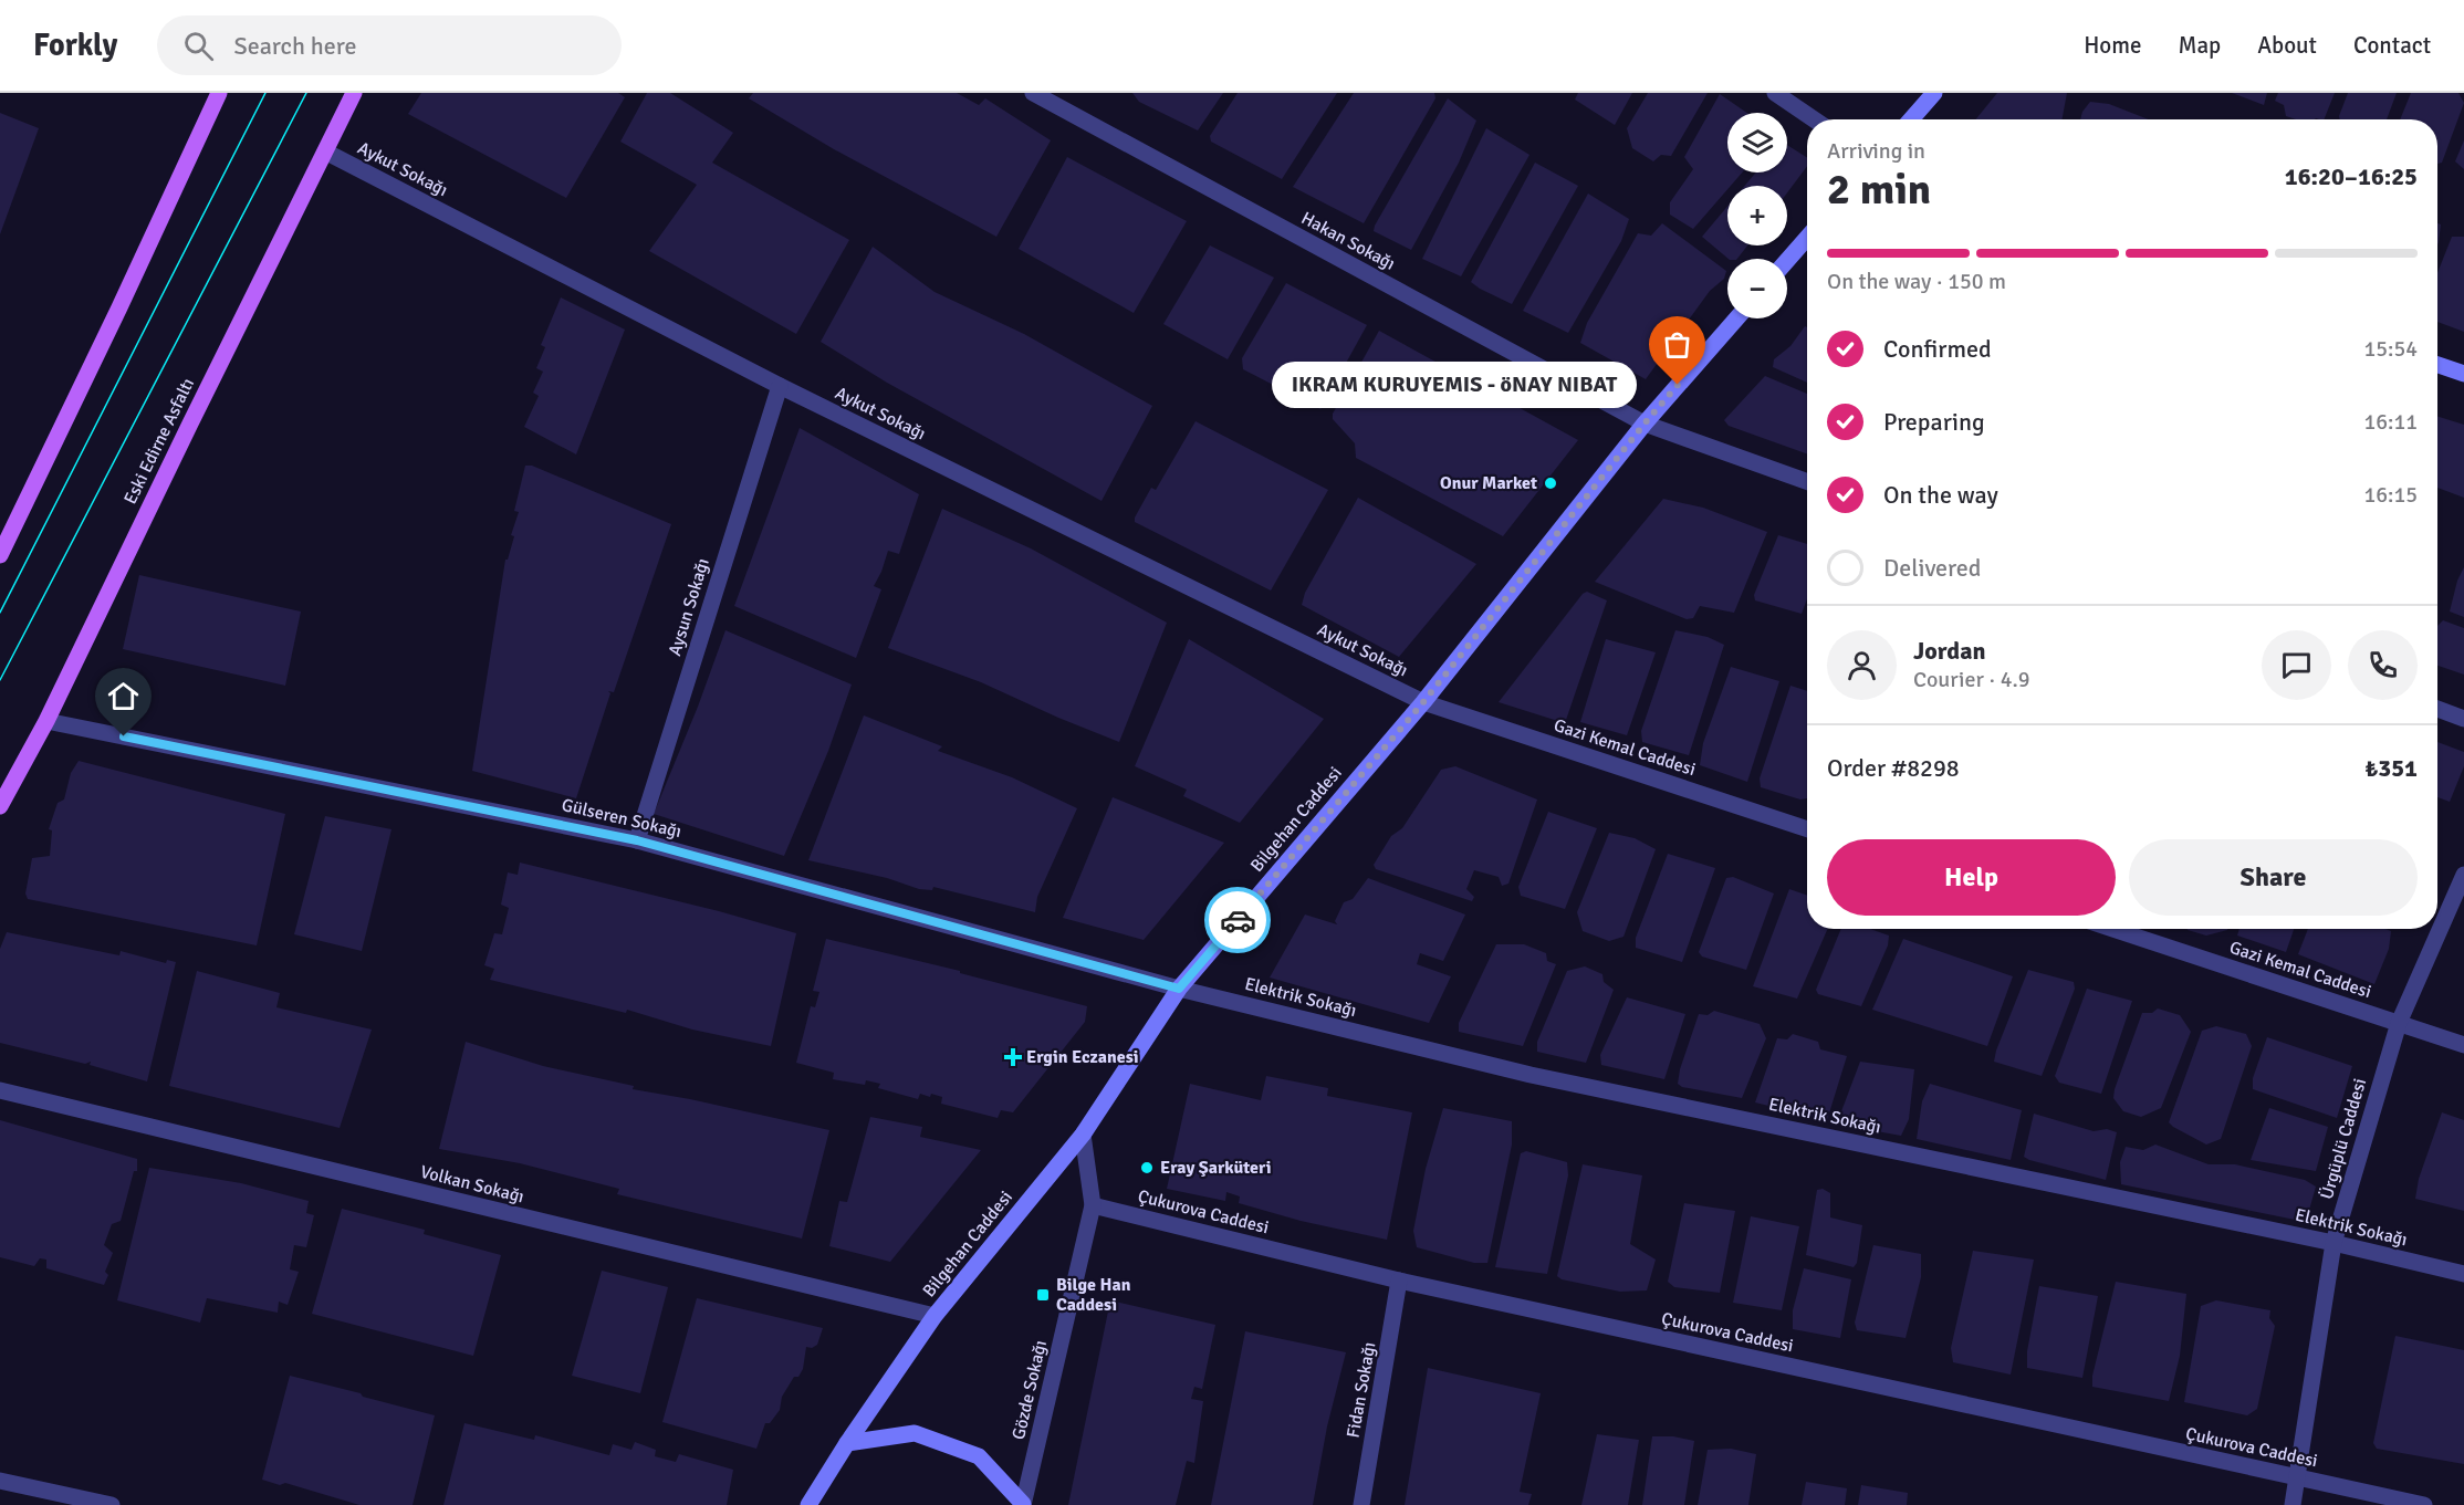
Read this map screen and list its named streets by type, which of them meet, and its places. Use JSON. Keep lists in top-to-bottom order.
{
  "streets": {
    "main road": ["Eski Edirne Asfaltı"],
    "street": [
      "Aykut Sokağı",
      "Hakan Sokağı",
      "Aysun Sokağı",
      "Gazi Kemal Caddesi",
      "Gülseren Sokağı",
      "Bilgehan Caddesi",
      "Elektrik Sokağı",
      "Ürgüplü Caddesi",
      "Volkan Sokağı",
      "Çukurova Caddesi",
      "Gözde Sokağı",
      "Fidan Sokağı"
    ]
  },
  "crossings": [
    ["Aykut Sokağı", "Eski Edirne Asfaltı"],
    ["Aykut Sokağı", "Aysun Sokağı"],
    ["Aykut Sokağı", "Gazi Kemal Caddesi"],
    ["Aykut Sokağı", "Bilgehan Caddesi"],
    ["Hakan Sokağı", "Bilgehan Caddesi"],
    ["Eski Edirne Asfaltı", "Gülseren Sokağı"],
    ["Aysun Sokağı", "Gülseren Sokağı"],
    ["Gazi Kemal Caddesi", "Bilgehan Caddesi"],
    ["Gazi Kemal Caddesi", "Ürgüplü Caddesi"],
    ["Gülseren Sokağı", "Bilgehan Caddesi"],
    ["Gülseren Sokağı", "Elektrik Sokağı"],
    ["Bilgehan Caddesi", "Elektrik Sokağı"],
    ["Bilgehan Caddesi", "Volkan Sokağı"],
    ["Elektrik Sokağı", "Ürgüplü Caddesi"],
    ["Ürgüplü Caddesi", "Çukurova Caddesi"],
    ["Çukurova Caddesi", "Gözde Sokağı"],
    ["Çukurova Caddesi", "Fidan Sokağı"]
  ],
  "places": {
    "other": ["IKRAM KURUYEMIS - öNAY NIBAT", "Onur Market", "Eray Şarküteri"],
    "health": ["Ergin Eczanesi"],
    "transit": ["Bilge Han Caddesi"]
  },
  "page": {
    "header": "Forkly",
    "search": "Search here",
    "nav": [
      "Home",
      "Map",
      "About",
      "Contact"
    ],
    "map_buttons": ["+", "−"],
    "heading": ["2 min", "Arriving in", "16:20–16:25"],
    "panel": [
      "Jordan",
      "Courier · 4.9",
      "Order #8298",
      "₺351"
    ],
    "bar": "On the way · 150 m",
    "list": [
      ["Confirmed", "15:54"],
      ["Preparing", "16:11"],
      ["On the way", "16:15"],
      "Delivered"
    ],
    "bubble": "IKRAM KURUYEMIS - öNAY NIBAT",
    "buttons": ["Help", "Share"]
  }
}
